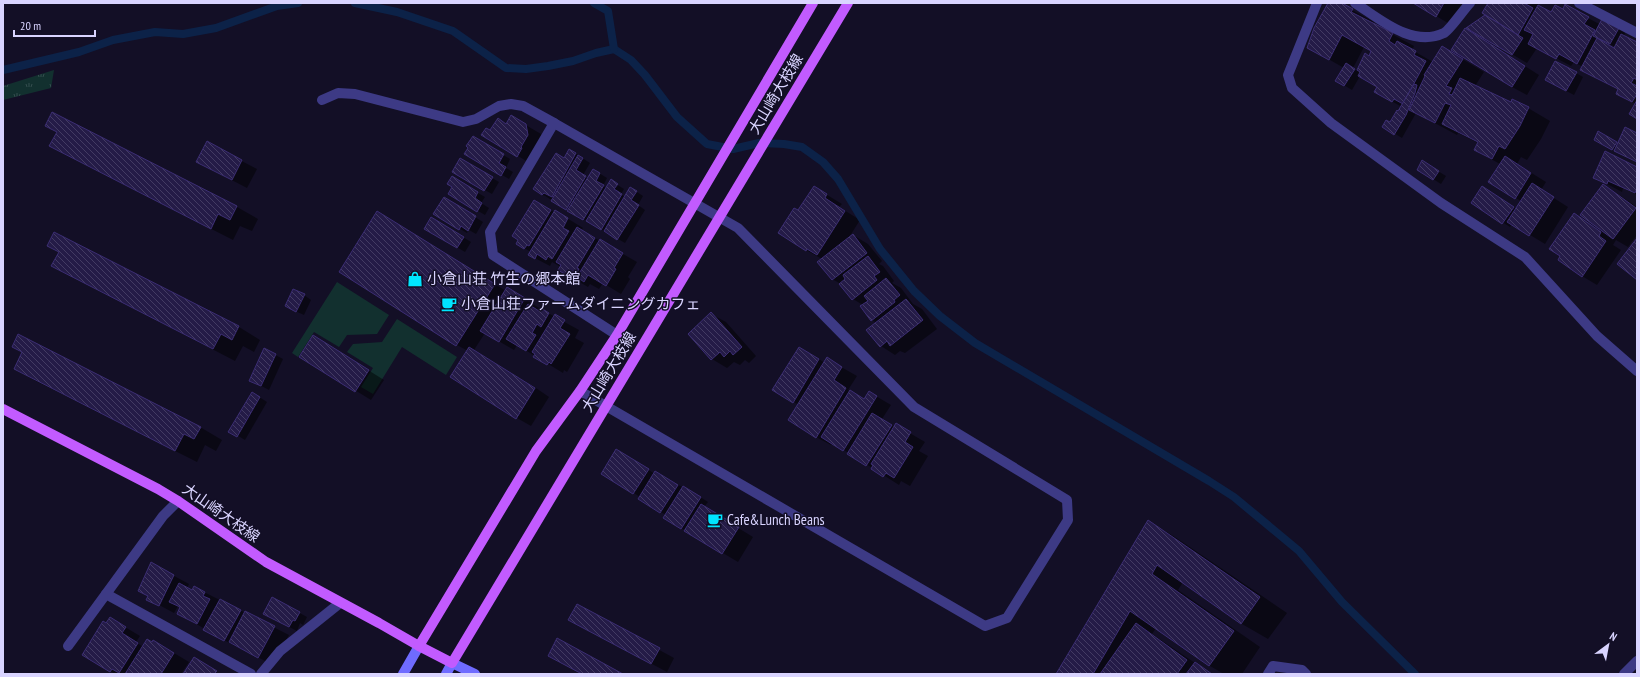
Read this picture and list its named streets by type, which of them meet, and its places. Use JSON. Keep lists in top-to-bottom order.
{
  "streets": {
    "main road": ["大山崎大枝線"]
  },
  "places": {
    "shop": ["小倉山荘 竹生の郷本館"],
    "cafe": ["小倉山荘ファームダイニングカフェ", "Cafe&Lunch Beans"]
  },
  "scale_bar": "20 m",
  "north": "top right"
}
